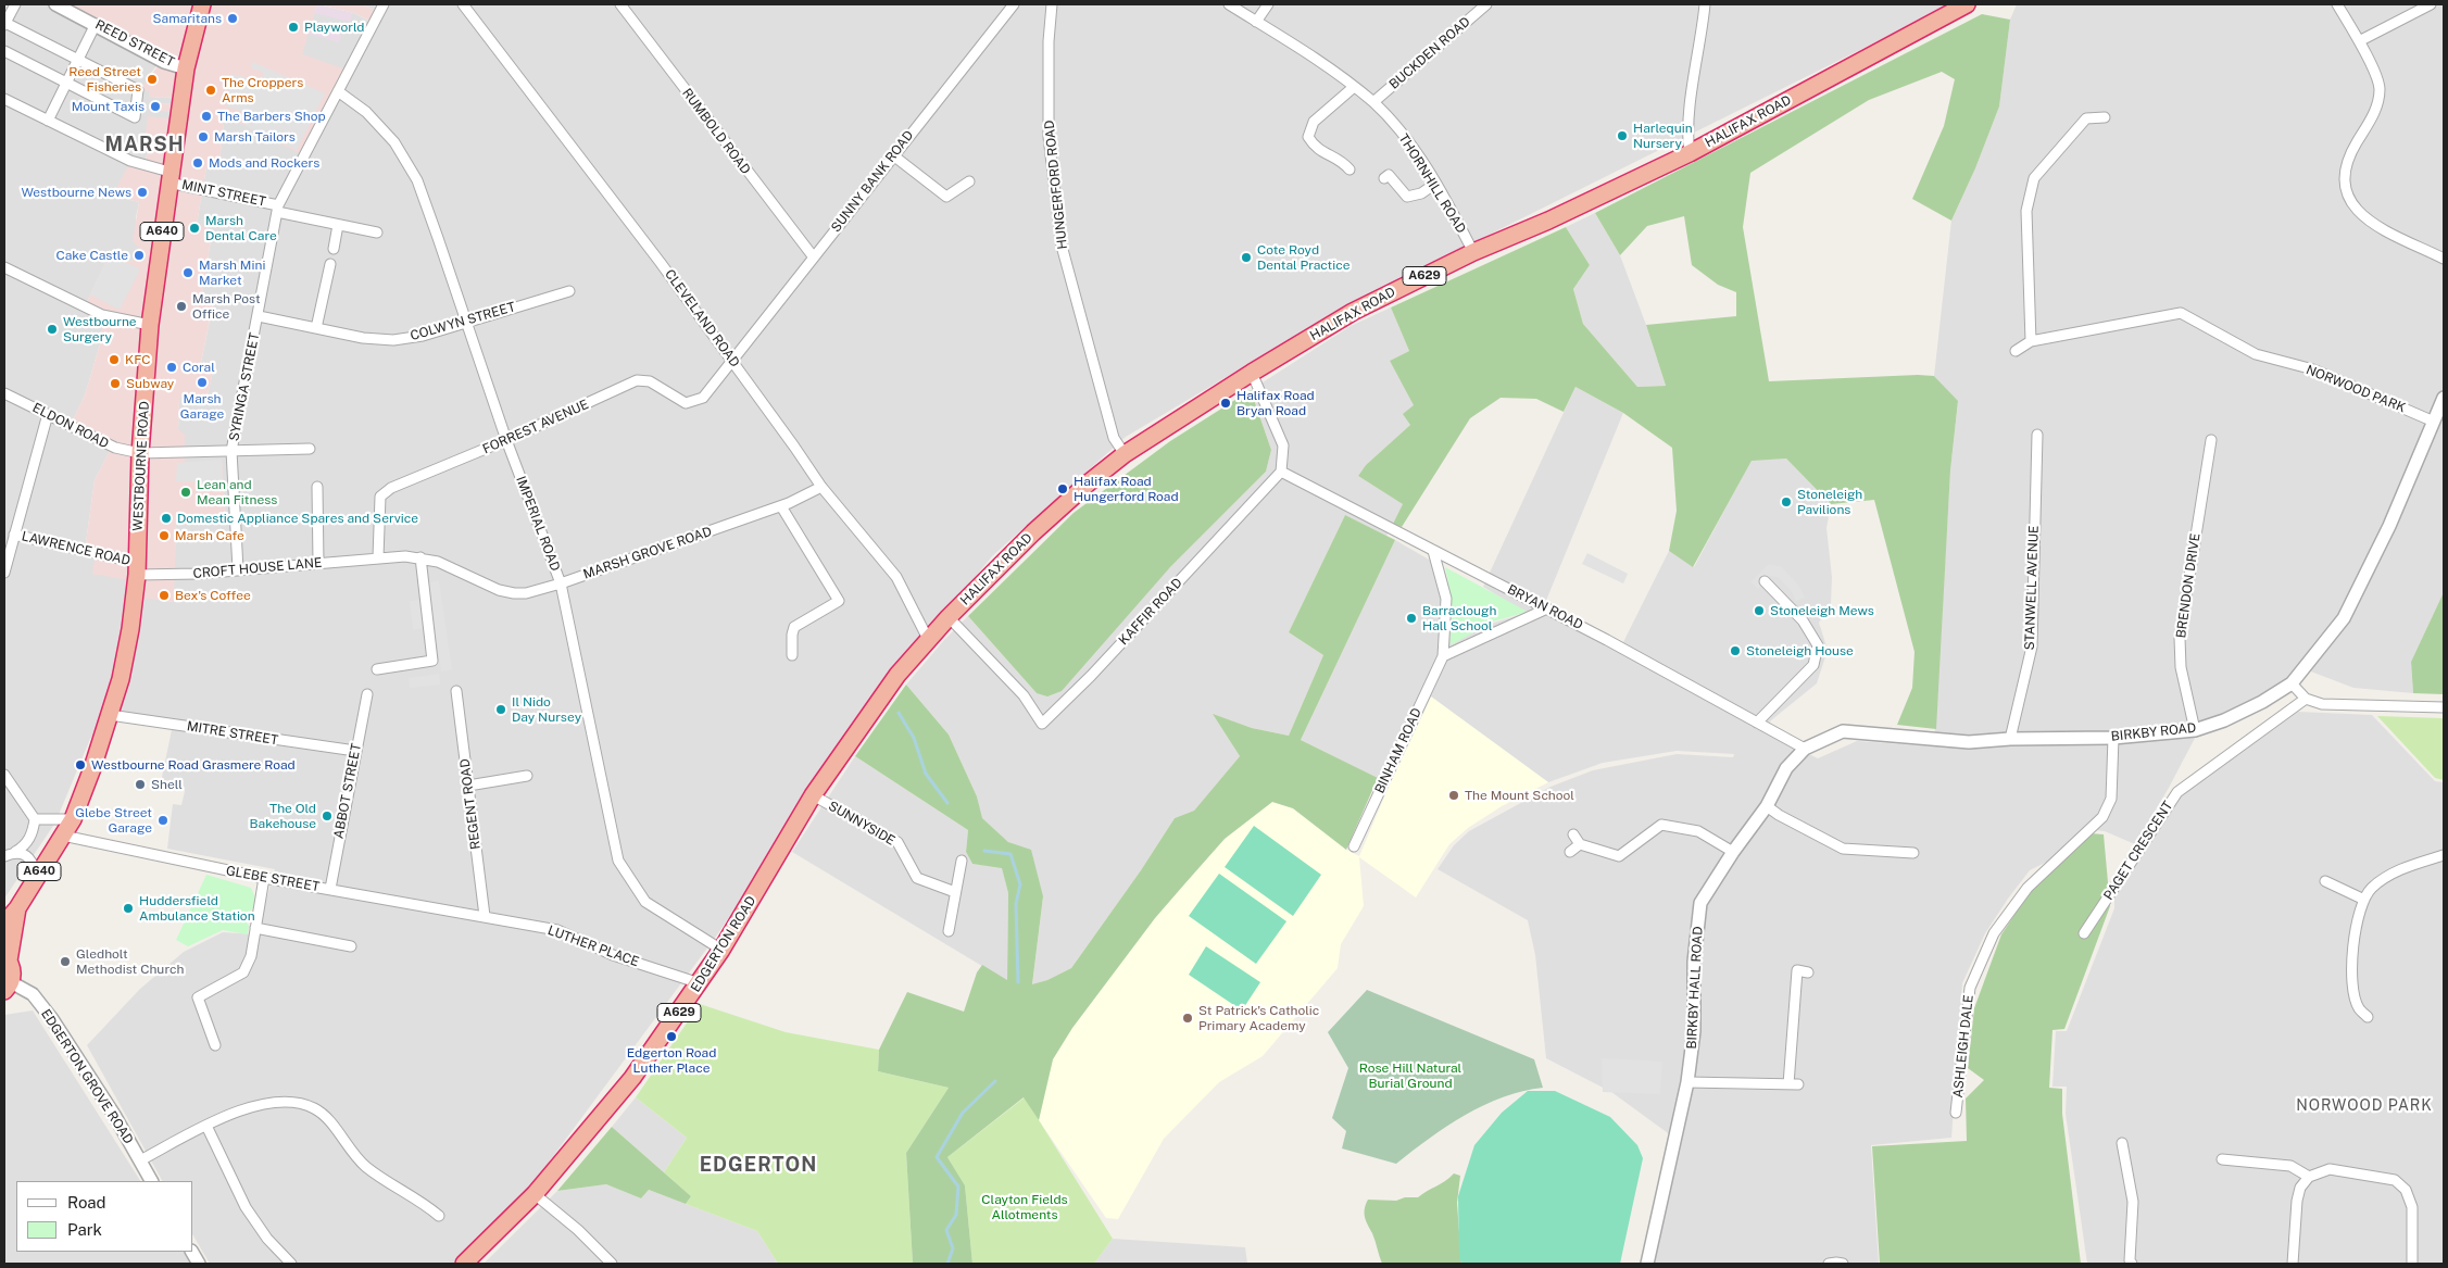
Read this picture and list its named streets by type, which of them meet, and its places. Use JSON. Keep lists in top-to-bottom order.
{
  "streets": {
    "highway": [
      "HALIFAX ROAD",
      "A640",
      "A629",
      "WESTBOURNE ROAD",
      "EDGERTON ROAD"
    ],
    "street": [
      "REED STREET",
      "BUCKDEN ROAD",
      "RUMBOLD ROAD",
      "SUNNY BANK ROAD",
      "THORNHILL ROAD",
      "HUNGERFORD ROAD",
      "MINT STREET",
      "CLEVELAND ROAD",
      "COLWYN STREET",
      "SYRINGA STREET",
      "NORWOOD PARK",
      "ELDON ROAD",
      "FORREST AVENUE",
      "IMPERIAL ROAD",
      "LAWRENCE ROAD",
      "MARSH GROVE ROAD",
      "CROFT HOUSE LANE",
      "BRENDON DRIVE",
      "STANWELL AVENUE",
      "BRYAN ROAD",
      "KAFFIR ROAD",
      "BIRKBY ROAD",
      "MITRE STREET",
      "BINHAM ROAD",
      "ABBOT STREET",
      "REGENT ROAD",
      "SUNNYSIDE",
      "PAGET CRESCENT",
      "GLEBE STREET",
      "LUTHER PLACE",
      "BIRKBY HALL ROAD",
      "ASHLEIGH DALE",
      "EDGERTON GROVE ROAD"
    ]
  },
  "crossings": [
    ["REED STREET", "WESTBOURNE ROAD"],
    ["BUCKDEN ROAD", "THORNHILL ROAD"],
    ["HALIFAX ROAD", "THORNHILL ROAD"],
    ["HALIFAX ROAD", "HUNGERFORD ROAD"],
    ["HALIFAX ROAD", "CLEVELAND ROAD"],
    ["HALIFAX ROAD", "KAFFIR ROAD"],
    ["HALIFAX ROAD", "EDGERTON ROAD"],
    ["RUMBOLD ROAD", "SUNNY BANK ROAD"],
    ["SUNNY BANK ROAD", "CLEVELAND ROAD"],
    ["SUNNY BANK ROAD", "FORREST AVENUE"],
    ["MINT STREET", "SYRINGA STREET"],
    ["MINT STREET", "WESTBOURNE ROAD"],
    ["A640", "WESTBOURNE ROAD"],
    ["A640", "EDGERTON GROVE ROAD"],
    ["CLEVELAND ROAD", "FORREST AVENUE"],
    ["CLEVELAND ROAD", "MARSH GROVE ROAD"],
    ["COLWYN STREET", "SYRINGA STREET"],
    ["COLWYN STREET", "IMPERIAL ROAD"],
    ["SYRINGA STREET", "ELDON ROAD"],
    ["SYRINGA STREET", "IMPERIAL ROAD"],
    ["SYRINGA STREET", "CROFT HOUSE LANE"],
    ["NORWOOD PARK", "BIRKBY ROAD"],
    ["ELDON ROAD", "WESTBOURNE ROAD"],
    ["FORREST AVENUE", "IMPERIAL ROAD"],
    ["FORREST AVENUE", "MARSH GROVE ROAD"],
    ["FORREST AVENUE", "CROFT HOUSE LANE"],
    ["WESTBOURNE ROAD", "LAWRENCE ROAD"],
    ["WESTBOURNE ROAD", "CROFT HOUSE LANE"],
    ["WESTBOURNE ROAD", "MITRE STREET"],
    ["WESTBOURNE ROAD", "GLEBE STREET"],
    ["IMPERIAL ROAD", "MARSH GROVE ROAD"],
    ["IMPERIAL ROAD", "EDGERTON ROAD"],
    ["LAWRENCE ROAD", "CROFT HOUSE LANE"],
    ["MARSH GROVE ROAD", "CROFT HOUSE LANE"],
    ["BRENDON DRIVE", "BIRKBY ROAD"],
    ["STANWELL AVENUE", "BIRKBY ROAD"],
    ["BRYAN ROAD", "KAFFIR ROAD"],
    ["BRYAN ROAD", "BINHAM ROAD"],
    ["BRYAN ROAD", "BIRKBY HALL ROAD"],
    ["BIRKBY ROAD", "BIRKBY HALL ROAD"],
    ["BIRKBY ROAD", "ASHLEIGH DALE"],
    ["MITRE STREET", "ABBOT STREET"],
    ["ABBOT STREET", "GLEBE STREET"],
    ["REGENT ROAD", "GLEBE STREET"],
    ["REGENT ROAD", "LUTHER PLACE"],
    ["SUNNYSIDE", "EDGERTON ROAD"],
    ["GLEBE STREET", "LUTHER PLACE"],
    ["EDGERTON ROAD", "LUTHER PLACE"]
  ],
  "districts": ["MARSH", "NORWOOD PARK", "EDGERTON"],
  "parks": ["Rose Hill Natural Burial Ground", "Clayton Fields Allotments"],
  "places": [
    "Samaritans",
    "Playworld",
    "Reed Street Fisheries",
    "The Croppers Arms",
    "Mount Taxis",
    "The Barbers Shop",
    "Harlequin Nursery",
    "Marsh Tailors",
    "Mods and Rockers",
    "Westbourne News",
    "Marsh Dental Care",
    "Cake Castle",
    "Cote Royd Dental Practice",
    "Marsh Mini Market",
    "Marsh Post Office",
    "Westbourne Surgery",
    "KFC",
    "Coral",
    "Marsh Garage",
    "Subway",
    "Halifax Road Bryan Road",
    "Halifax Road Hungerford Road",
    "Lean and Mean Fitness",
    "Stoneleigh Pavilions",
    "Domestic Appliance Spares and Service",
    "Marsh Cafe",
    "Bex's Coffee",
    "Stoneleigh Mews",
    "Barraclough Hall School",
    "Stoneleigh House",
    "Il Nido Day Nursey",
    "Westbourne Road Grasmere Road",
    "Shell",
    "The Mount School",
    "The Old Bakehouse",
    "Glebe Street Garage",
    "Huddersfield Ambulance Station",
    "Gledholt Methodist Church",
    "St Patrick's Catholic Primary Academy",
    "Edgerton Road Luther Place"
  ],
  "legend": ["Road", "Park"]
}
